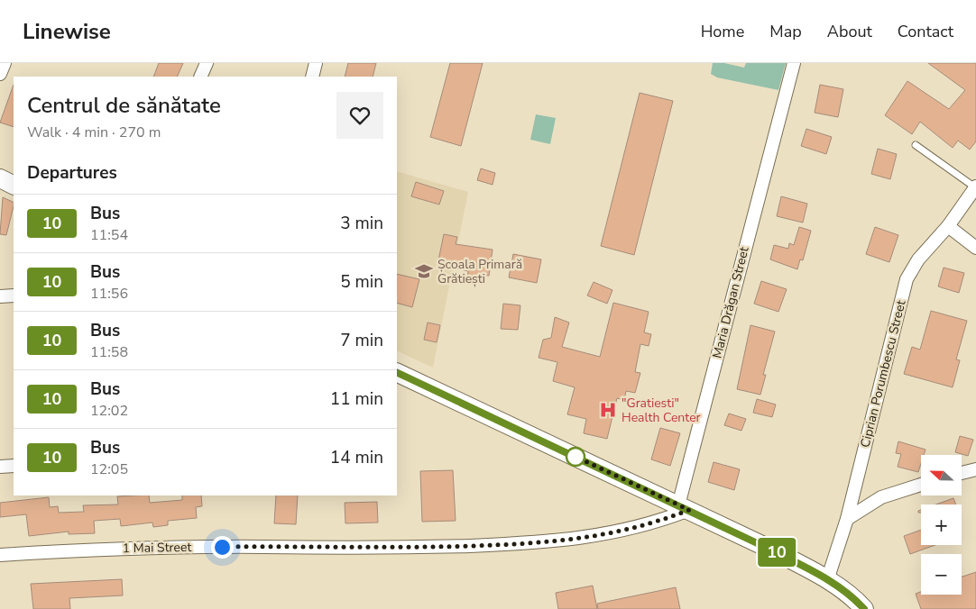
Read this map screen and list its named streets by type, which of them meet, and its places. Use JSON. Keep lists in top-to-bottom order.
{
  "streets": {
    "street": ["Maria Drăgan Street", "Ciprian Porumbescu Street", "1 Mai Street"]
  },
  "crossings": [
    ["Maria Drăgan Street", "1 Mai Street"]
  ],
  "places": {
    "school or university": ["Școala Primară Grătiești"],
    "hospital": ["\"Gratiesti\" Health Center"]
  },
  "lines": ["bus line 10"],
  "north": "left",
  "page": {
    "header": "Linewise",
    "nav": [
      "Home",
      "Map",
      "About",
      "Contact"
    ],
    "on_map": "10",
    "heading": [
      ["Centrul de sănătate", "Walk · 4 min · 270 m"],
      "Departures"
    ],
    "list": [
      {
        "mark": "10",
        "name": "Bus",
        "note": "11:54",
        "value": "3 min"
      },
      {
        "mark": "10",
        "name": "Bus",
        "note": "11:56",
        "value": "5 min"
      },
      {
        "mark": "10",
        "name": "Bus",
        "note": "11:58",
        "value": "7 min"
      },
      {
        "mark": "10",
        "name": "Bus",
        "note": "12:02",
        "value": "11 min"
      },
      {
        "mark": "10",
        "name": "Bus",
        "note": "12:05",
        "value": "14 min"
      }
    ],
    "map_buttons": ["+", "−"]
  }
}
